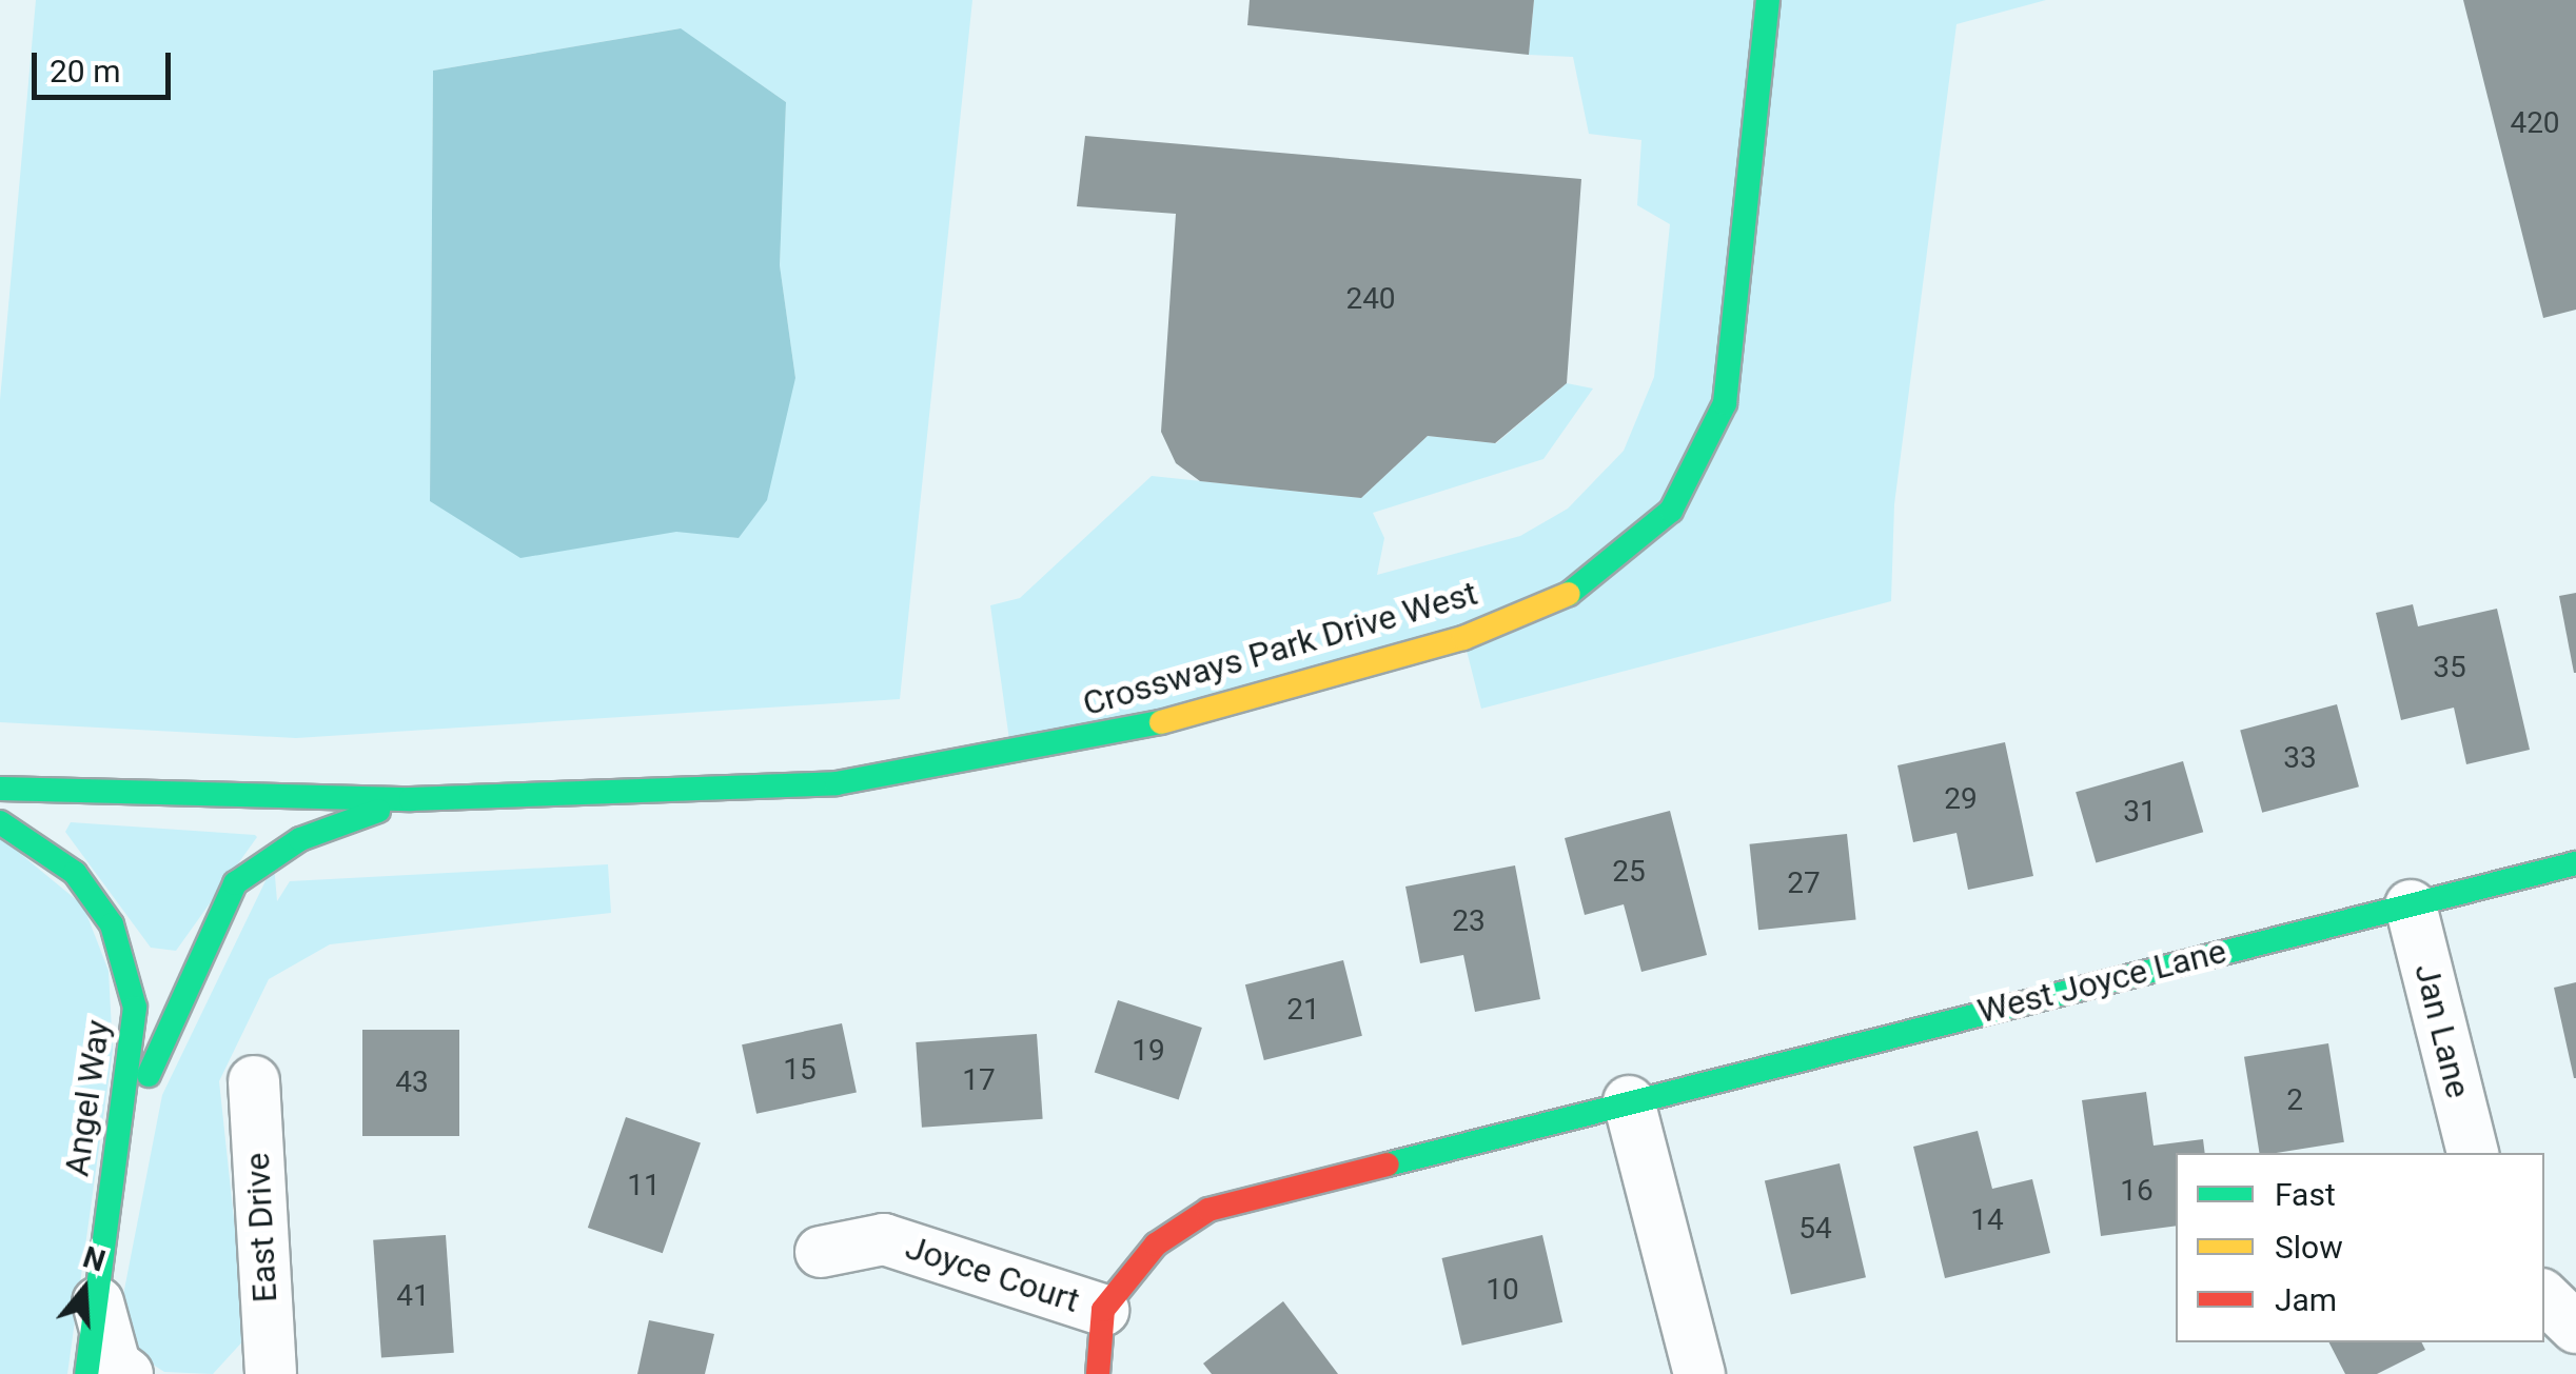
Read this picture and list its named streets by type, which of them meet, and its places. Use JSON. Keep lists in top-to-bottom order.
{
  "streets": {
    "street": [
      "Crossways Park Drive West",
      "West Joyce Lane",
      "Jan Lane",
      "Angel Way",
      "East Drive",
      "Joyce Court"
    ]
  },
  "crossings": [
    ["Crossways Park Drive West", "Angel Way"],
    ["West Joyce Lane", "Jan Lane"],
    ["West Joyce Lane", "Joyce Court"]
  ],
  "house_numbers": [
    "420",
    "240",
    "35",
    "33",
    "29",
    "31",
    "25",
    "27",
    "23",
    "21",
    "19",
    "15",
    "17",
    "43",
    "2",
    "11",
    "16",
    "14",
    "54",
    "10",
    "41"
  ],
  "legend": ["Fast", "Slow", "Jam"],
  "scale_bar": "20 m",
  "north": "top"
}
